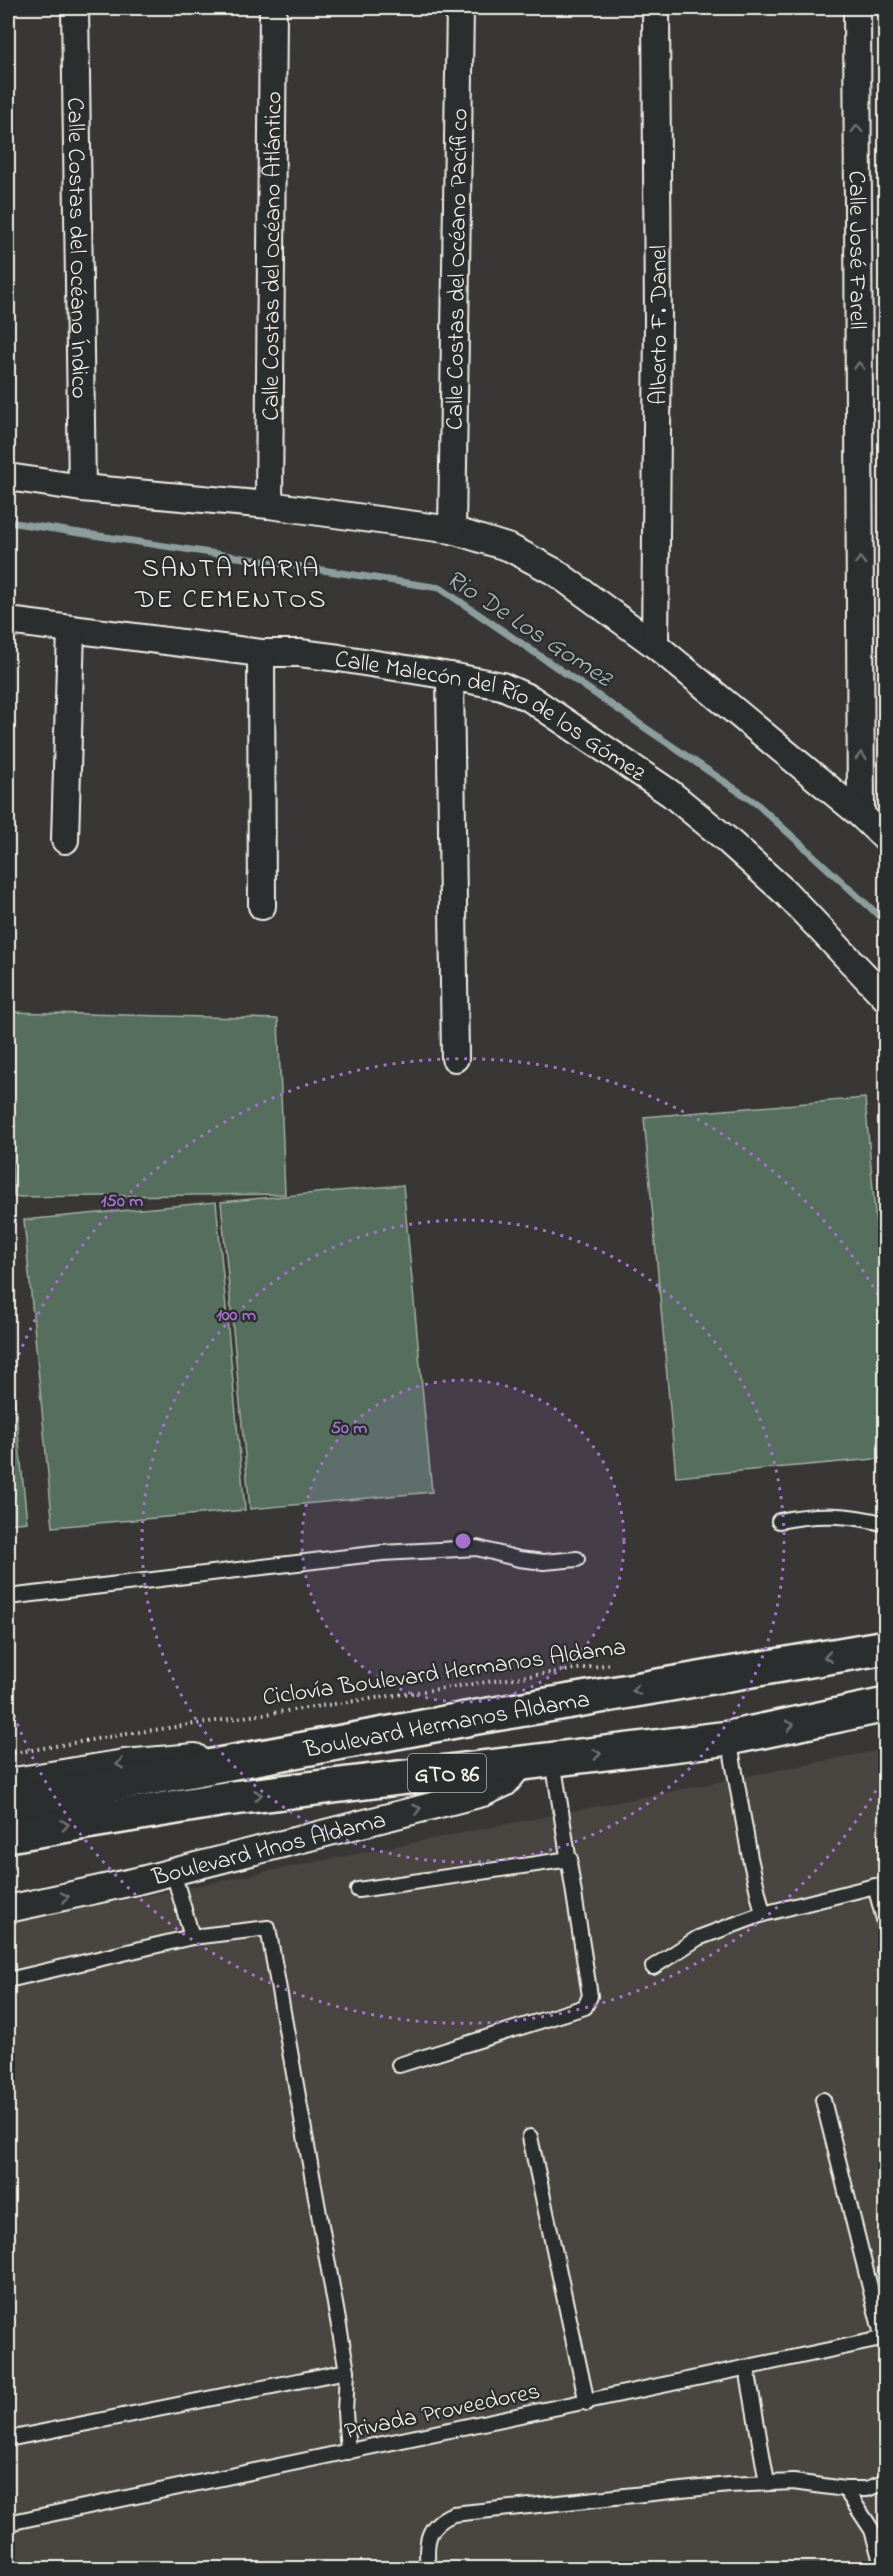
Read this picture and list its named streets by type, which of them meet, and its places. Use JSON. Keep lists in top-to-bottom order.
{
  "streets": {
    "main road": ["Boulevard Hermanos Aldama", "GTO 86"],
    "street": [
      "Calle Costas del Océano Índico",
      "Calle José Farell",
      "Calle Costas del Océano Atlántico",
      "Calle Costas del Océano Pacífico",
      "Alberto F. Danel",
      "Calle Malecón del Río de los Gómez",
      "Boulevard Hnos Aldama"
    ],
    "lane": ["Privada Proveedores"],
    "path": ["Ciclovía Boulevard Hermanos Aldama"]
  },
  "crossings": [
    ["Boulevard Hermanos Aldama", "Boulevard Hnos Aldama"]
  ],
  "one_way": ["Calle José Farell"],
  "districts": ["SANTA MARIA DE CEMENTOS"],
  "water": ["Rio De Los Gomez"],
  "rings": ["150 m", "100 m", "50 m"]
}
